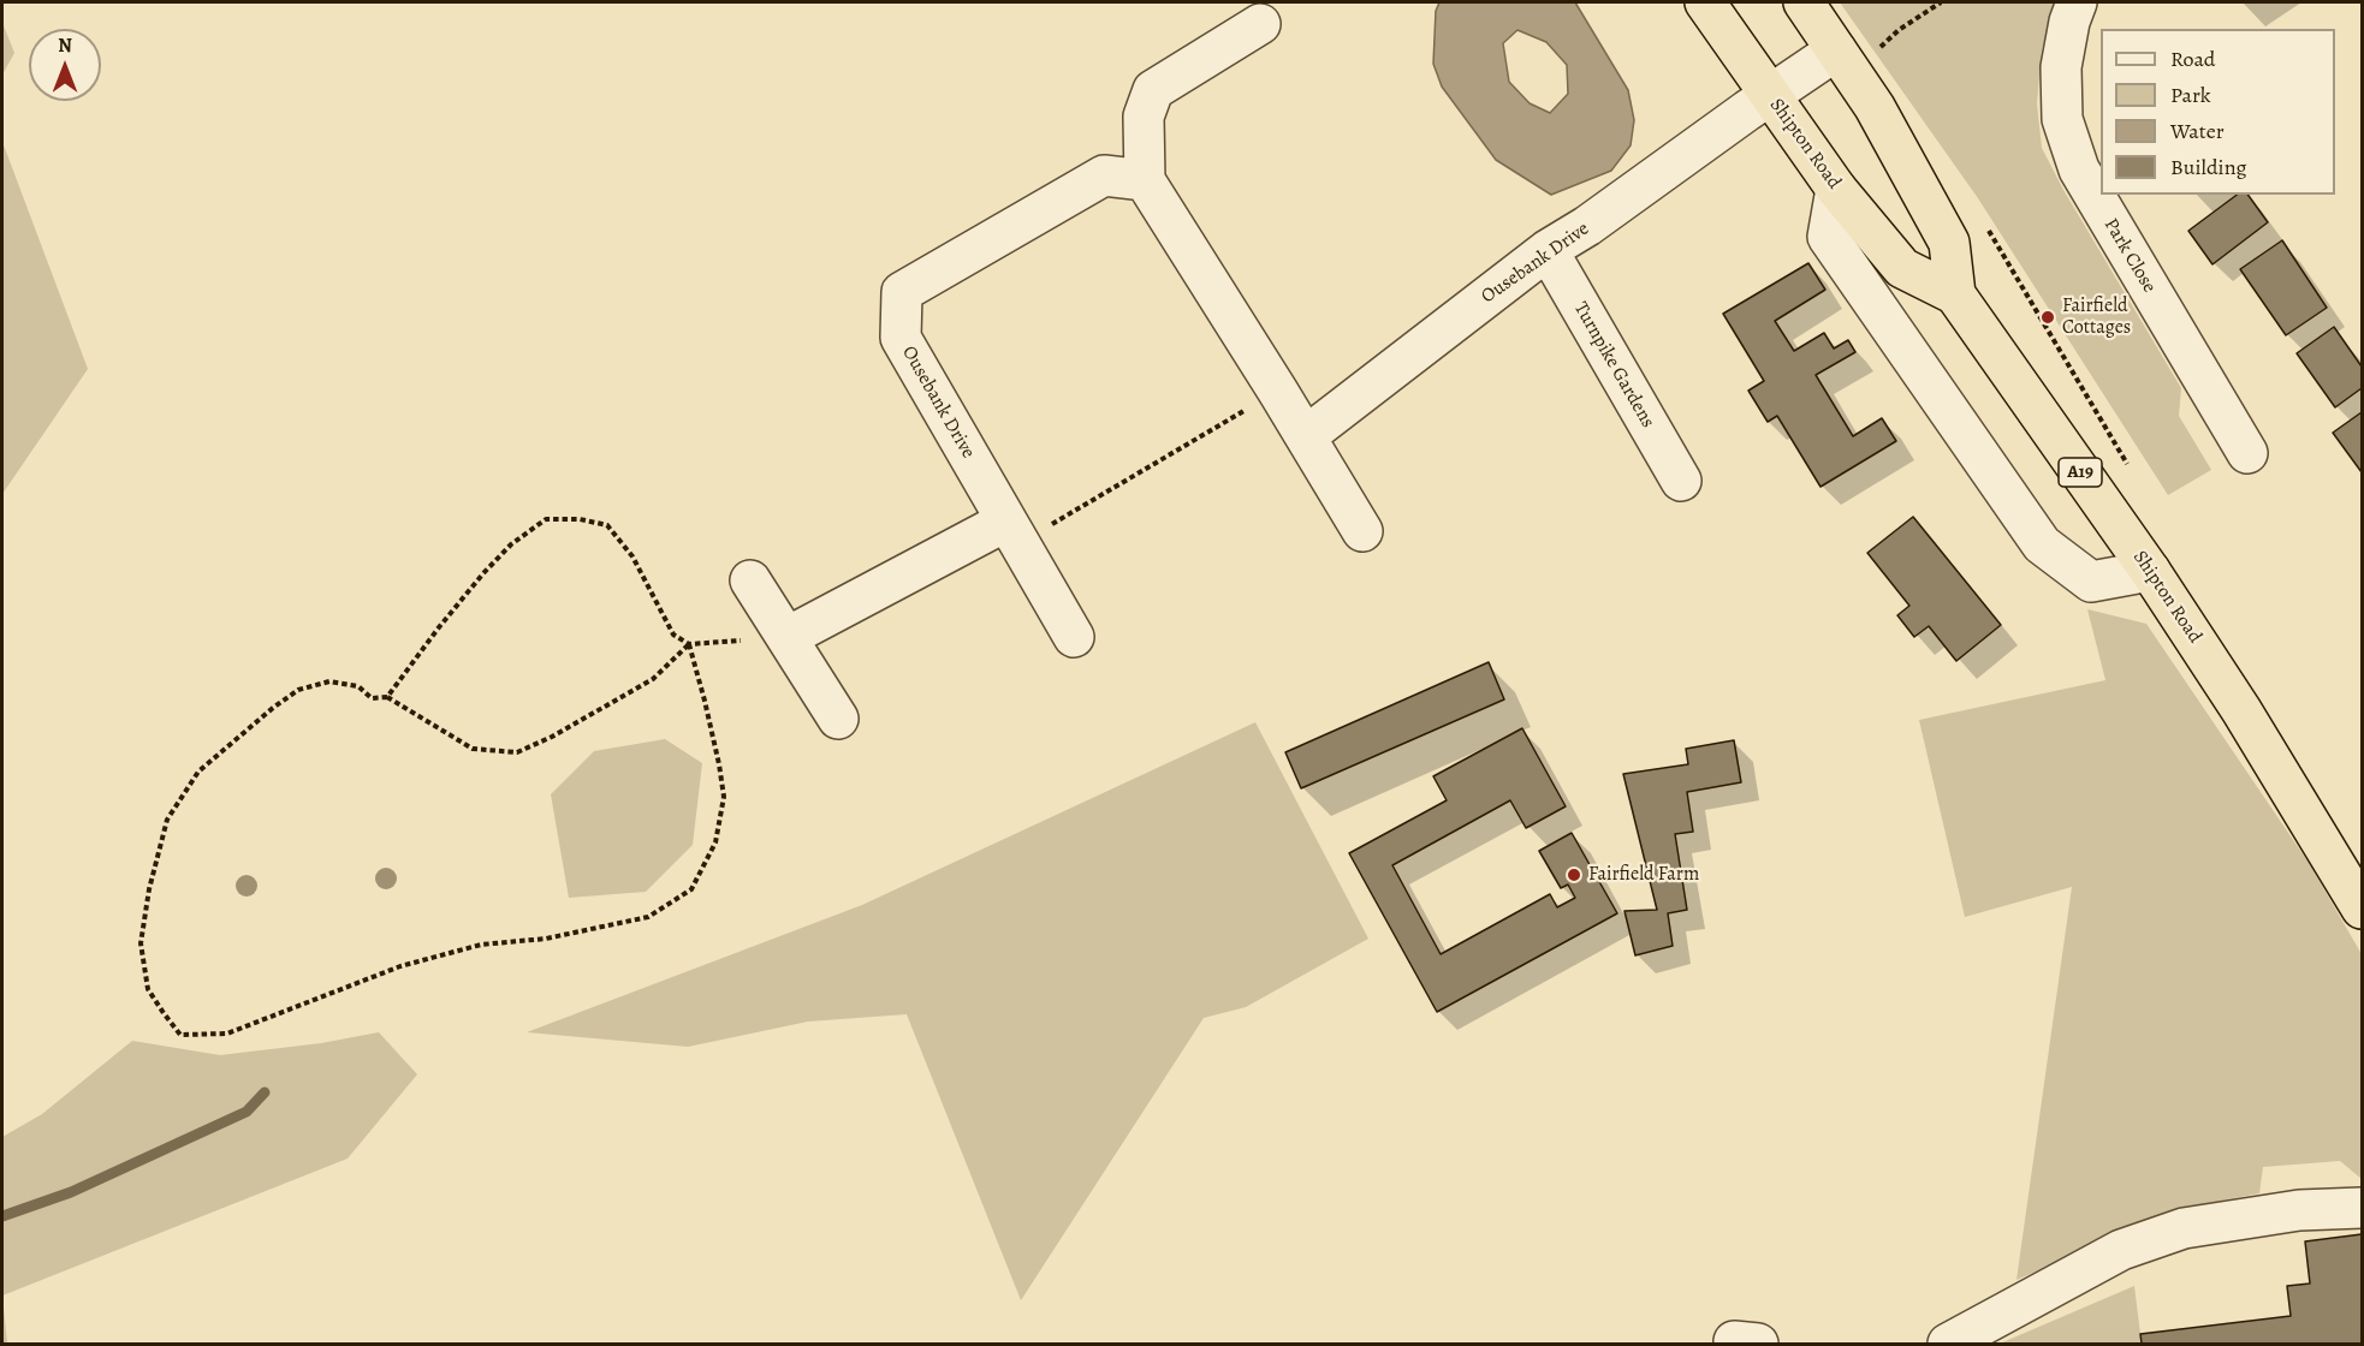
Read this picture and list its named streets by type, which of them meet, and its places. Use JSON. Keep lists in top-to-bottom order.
{
  "streets": {
    "highway": ["Shipton Road", "A19"],
    "street": ["Park Close", "Ousebank Drive", "Turnpike Gardens"]
  },
  "crossings": [
    ["Shipton Road", "Ousebank Drive"],
    ["Ousebank Drive", "Turnpike Gardens"]
  ],
  "places": ["Fairfield Cottages", "Fairfield Farm"],
  "legend": [
    "Road",
    "Park",
    "Water",
    "Building"
  ],
  "north": "top"
}
